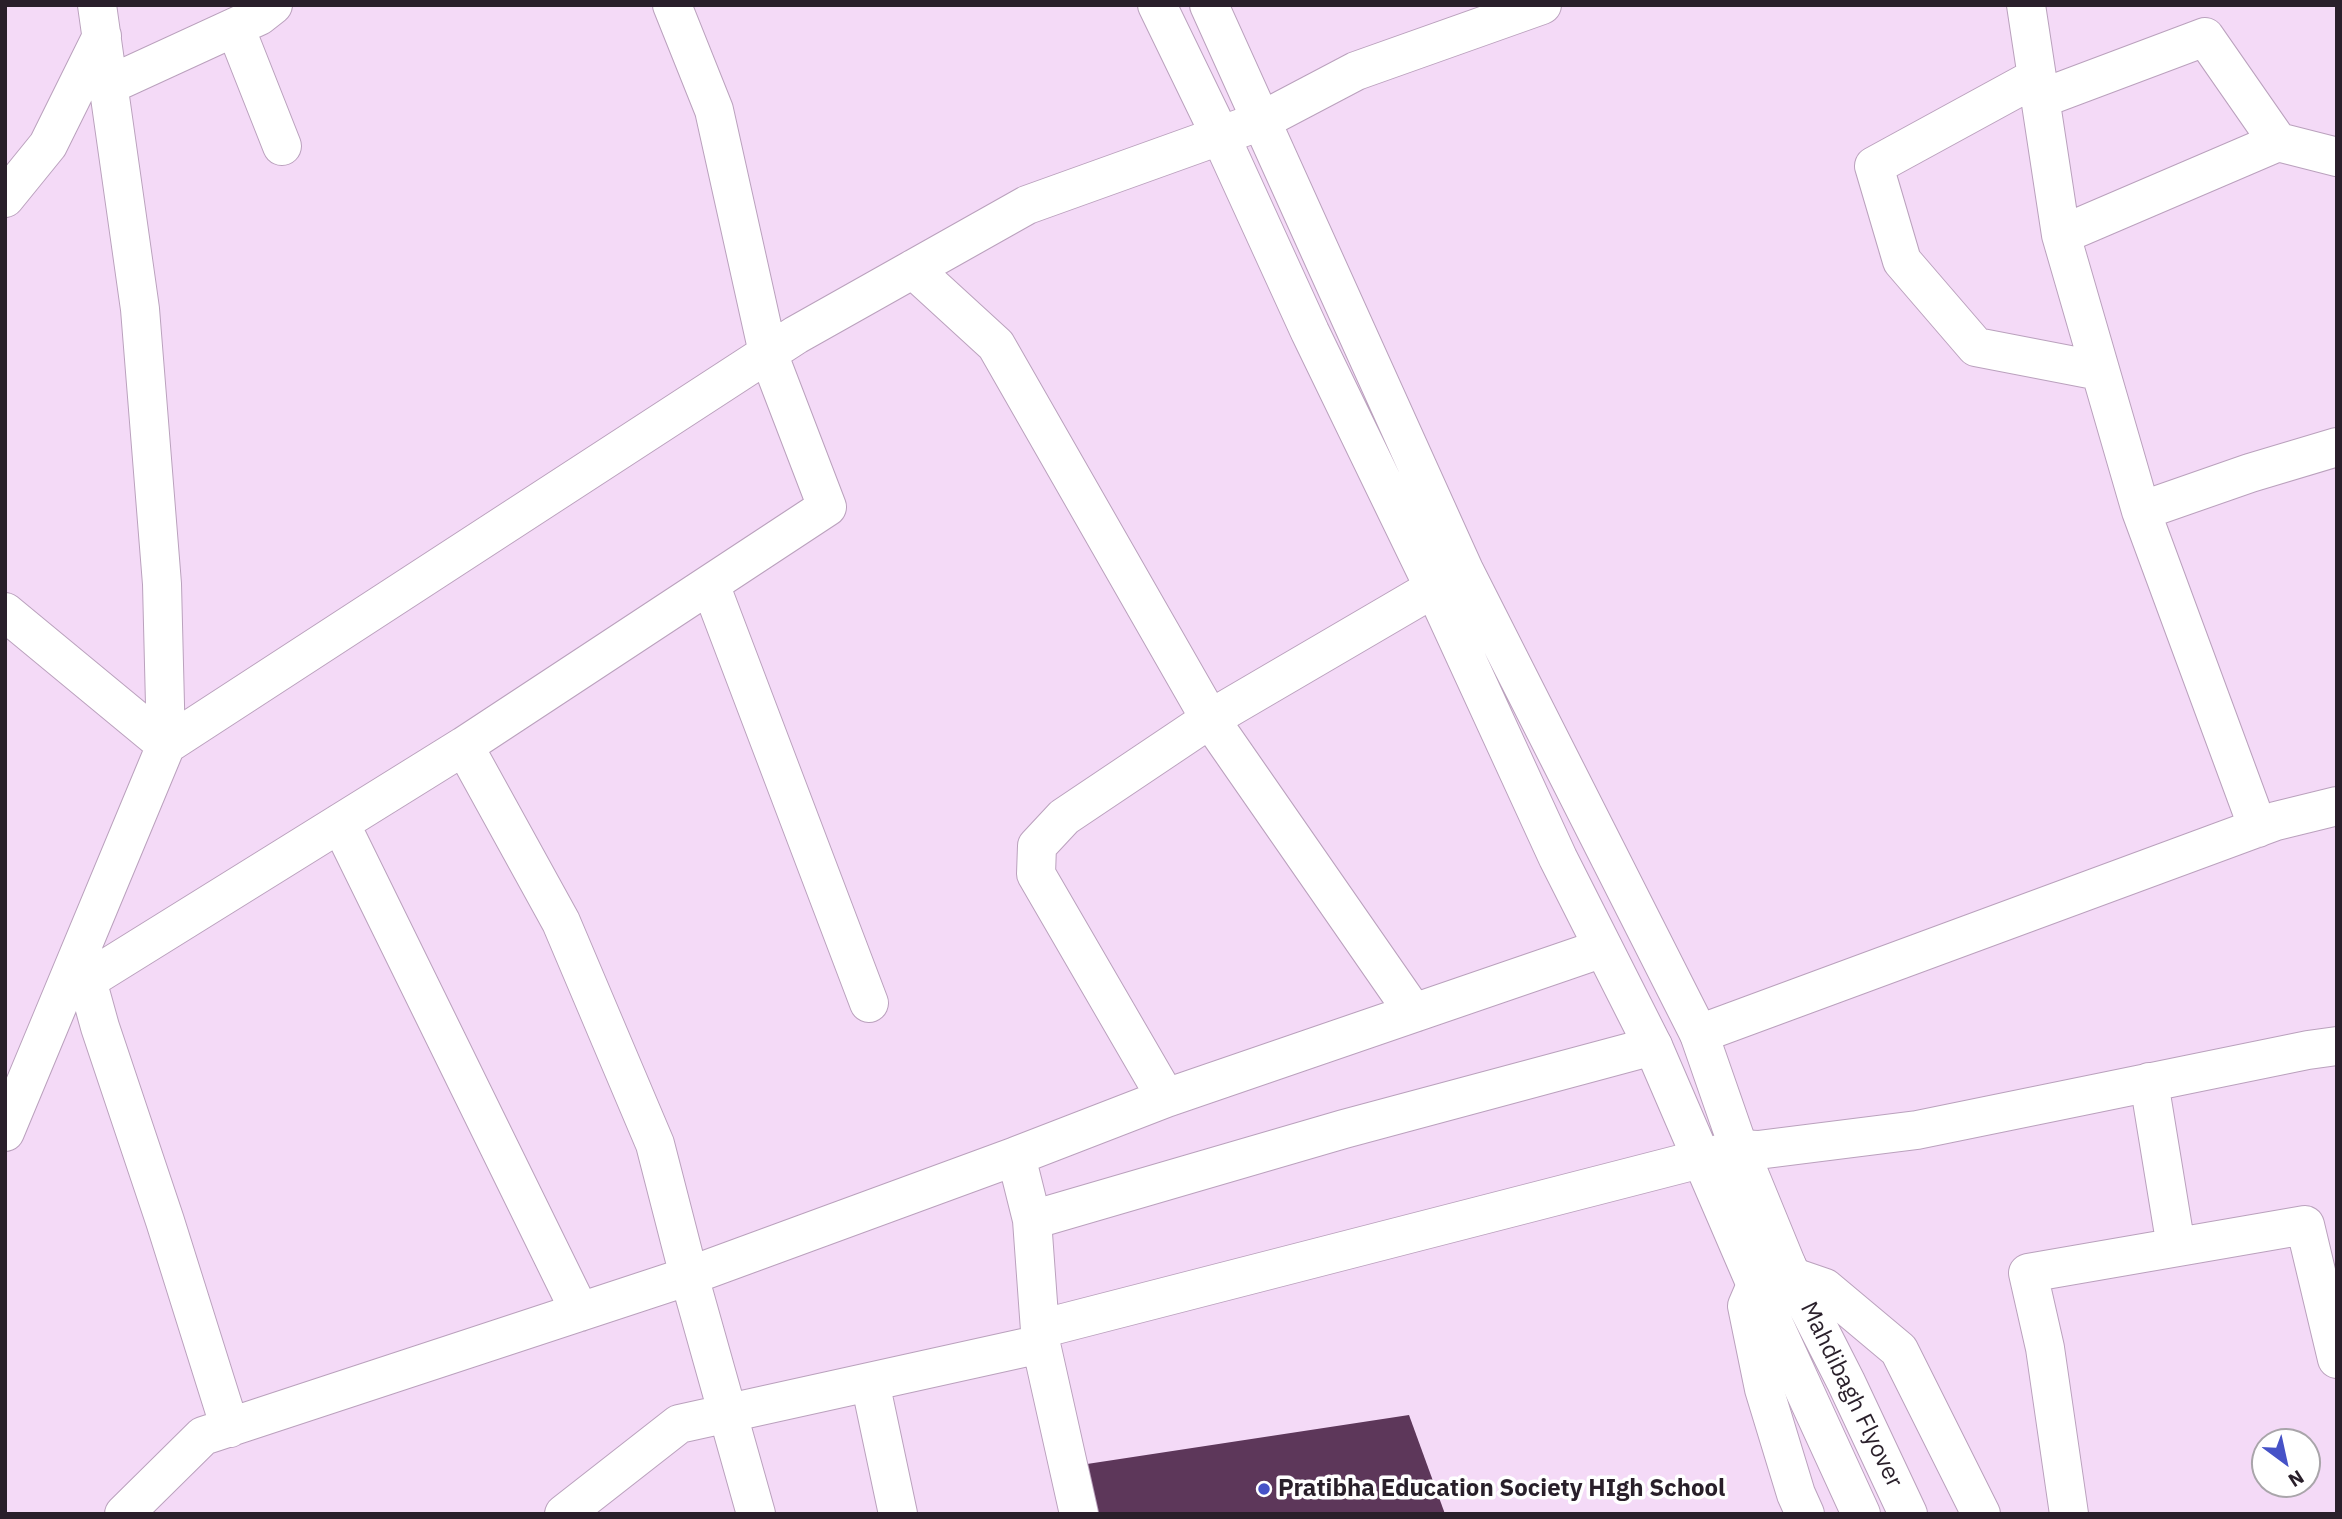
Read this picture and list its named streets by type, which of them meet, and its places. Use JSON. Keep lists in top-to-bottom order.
{
  "streets": {
    "street": ["Mahdibagh Flyover"]
  },
  "places": ["Pratibha Education Society HIgh School"],
  "north": "bottom right"
}
